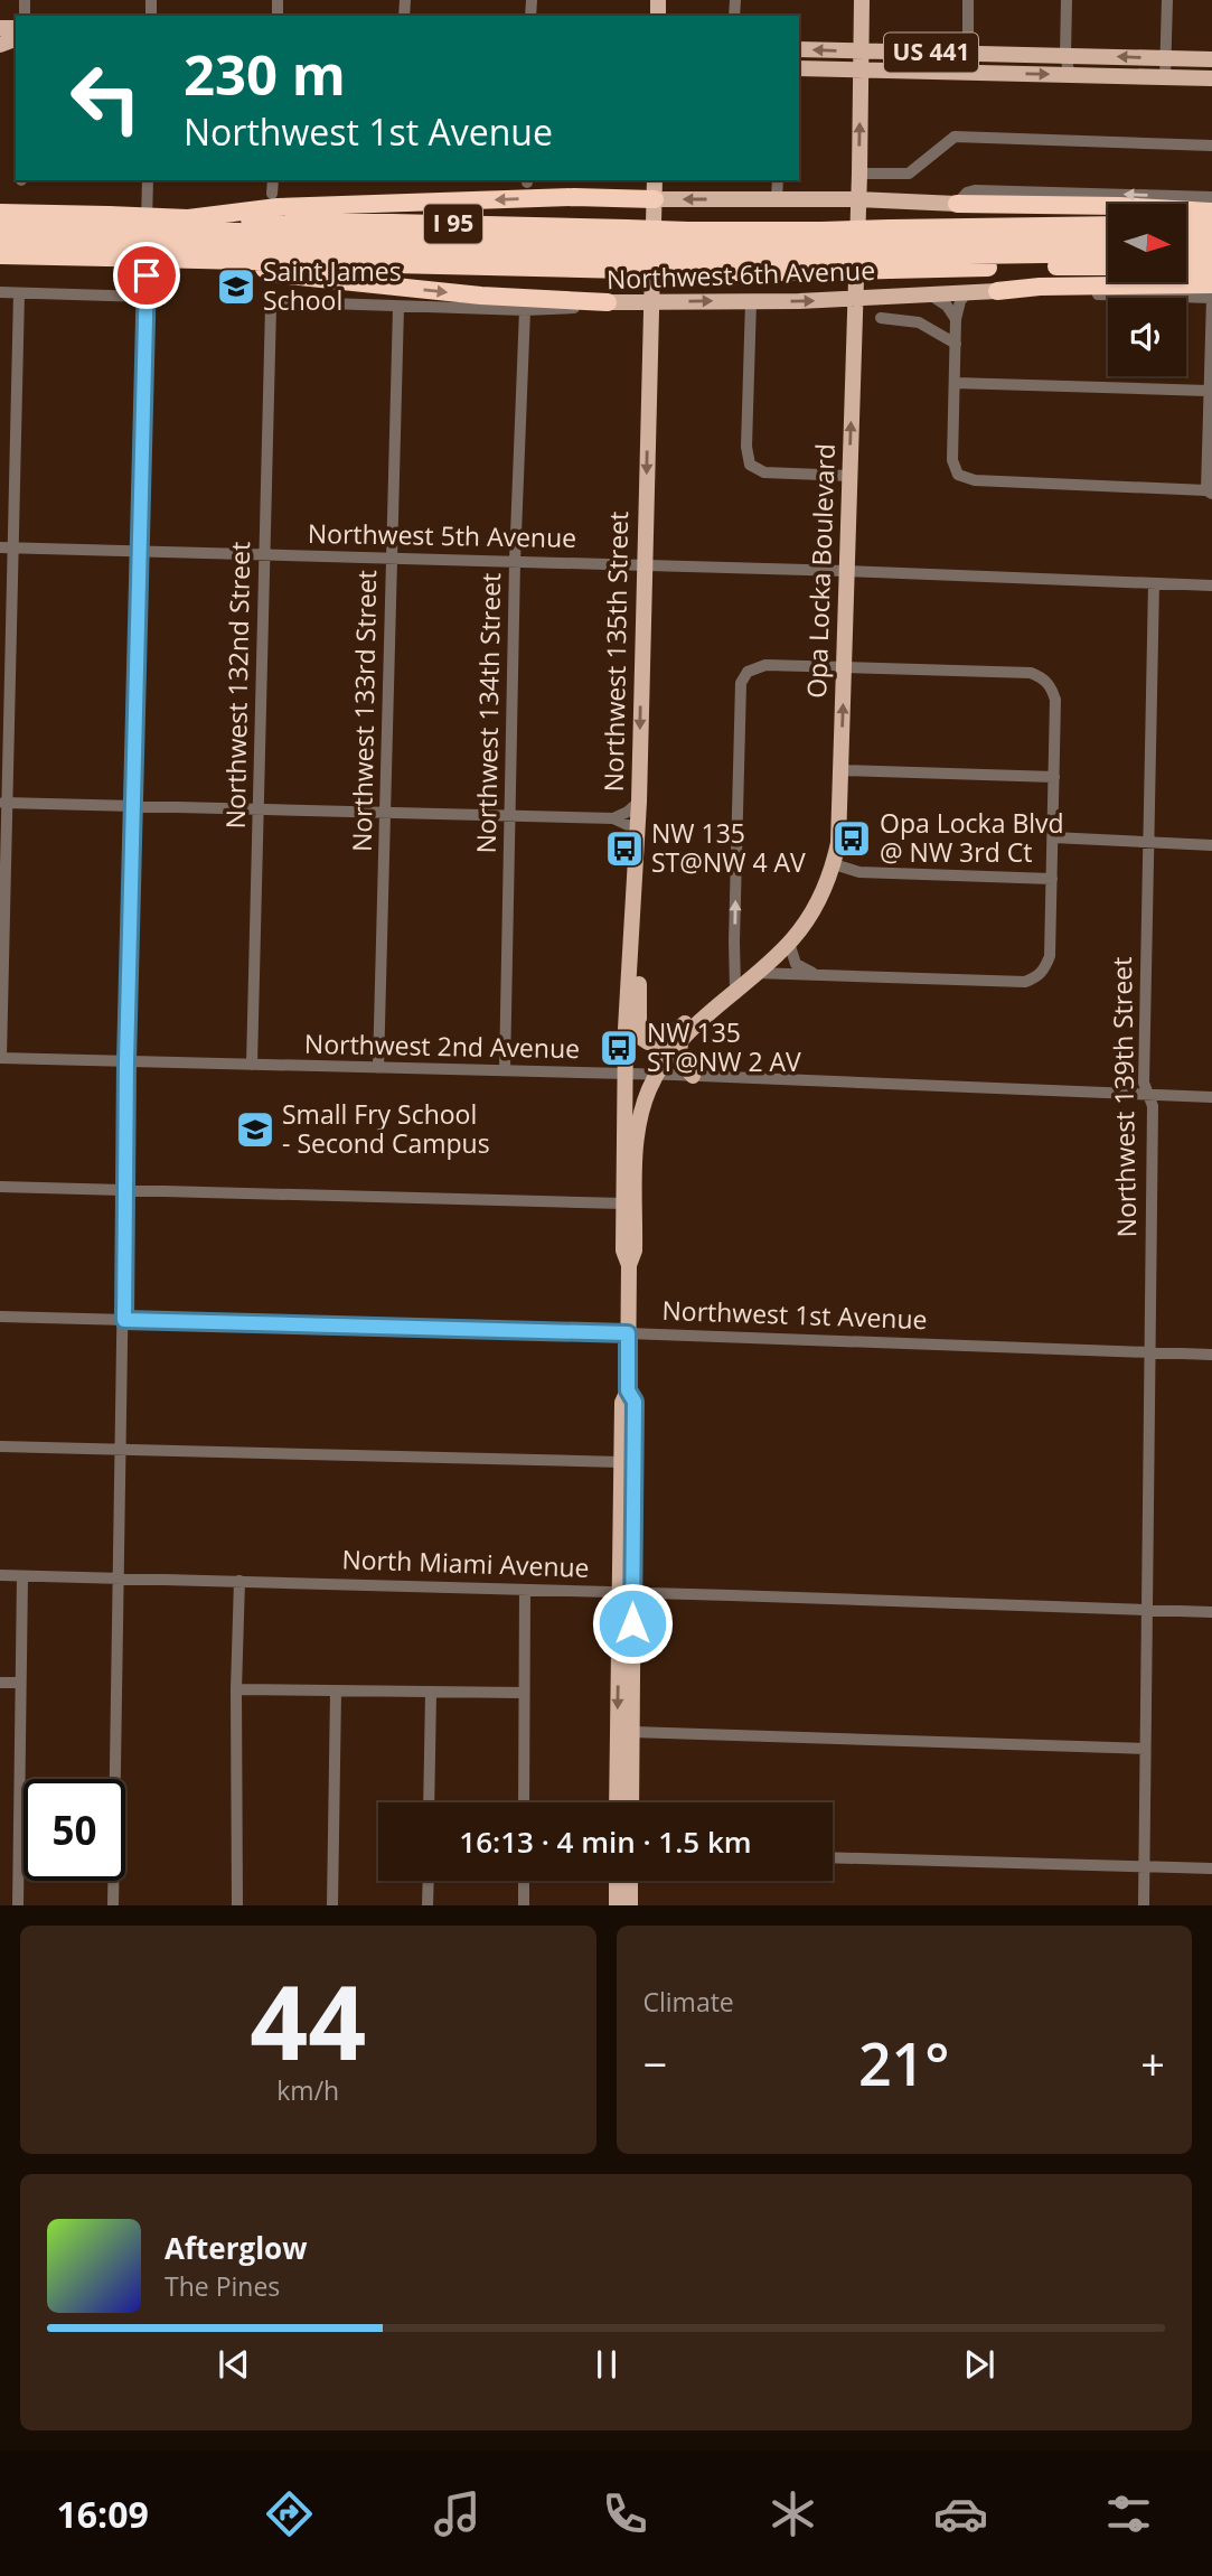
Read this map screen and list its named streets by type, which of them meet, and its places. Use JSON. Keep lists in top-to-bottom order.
{
  "streets": {
    "highway": ["I 95"],
    "main road": [
      "US 441",
      "Northwest 6th Avenue",
      "Opa Locka Boulevard",
      "Northwest 135th Street"
    ],
    "street": [
      "Northwest 5th Avenue",
      "Northwest 132nd Street",
      "Northwest 133rd Street",
      "Northwest 134th Street",
      "Northwest 2nd Avenue",
      "Northwest 139th Street",
      "Northwest 1st Avenue",
      "North Miami Avenue"
    ]
  },
  "crossings": [
    ["US 441", "Opa Locka Boulevard"],
    ["Northwest 6th Avenue", "Opa Locka Boulevard"],
    ["Northwest 6th Avenue", "Northwest 135th Street"],
    ["Northwest 6th Avenue", "Northwest 132nd Street"],
    ["Northwest 6th Avenue", "Northwest 133rd Street"],
    ["Northwest 6th Avenue", "Northwest 134th Street"],
    ["Northwest 5th Avenue", "Opa Locka Boulevard"],
    ["Northwest 5th Avenue", "Northwest 135th Street"],
    ["Northwest 5th Avenue", "Northwest 132nd Street"],
    ["Northwest 5th Avenue", "Northwest 133rd Street"],
    ["Northwest 5th Avenue", "Northwest 134th Street"],
    ["Northwest 5th Avenue", "Northwest 139th Street"],
    ["Opa Locka Boulevard", "Northwest 135th Street"],
    ["Opa Locka Boulevard", "Northwest 2nd Avenue"],
    ["Northwest 135th Street", "Northwest 2nd Avenue"],
    ["Northwest 135th Street", "Northwest 1st Avenue"],
    ["Northwest 135th Street", "North Miami Avenue"],
    ["Northwest 132nd Street", "Northwest 2nd Avenue"],
    ["Northwest 133rd Street", "Northwest 2nd Avenue"],
    ["Northwest 134th Street", "Northwest 2nd Avenue"],
    ["Northwest 2nd Avenue", "Northwest 139th Street"],
    ["Northwest 139th Street", "Northwest 1st Avenue"],
    ["Northwest 139th Street", "North Miami Avenue"]
  ],
  "places": {
    "school or university": ["Saint James School", "Small Fry School - Second Campus"],
    "bus stop": ["Opa Locka Blvd @ NW 3rd Ct", "NW 135 ST@NW 4 AV", "NW 135 ST@NW 2 AV"]
  },
  "north": "right",
  "page": {
    "turn": ["230 m", "Northwest 1st Avenue"],
    "limit": "50",
    "trip": "16:13 · 4 min · 1.5 km",
    "tile": [
      ["44", "km/h"],
      "Climate"
    ],
    "heat": ["−", "21°", "+"],
    "song": ["Afterglow", "The Pines"],
    "tabs": "16:09"
  }
}
